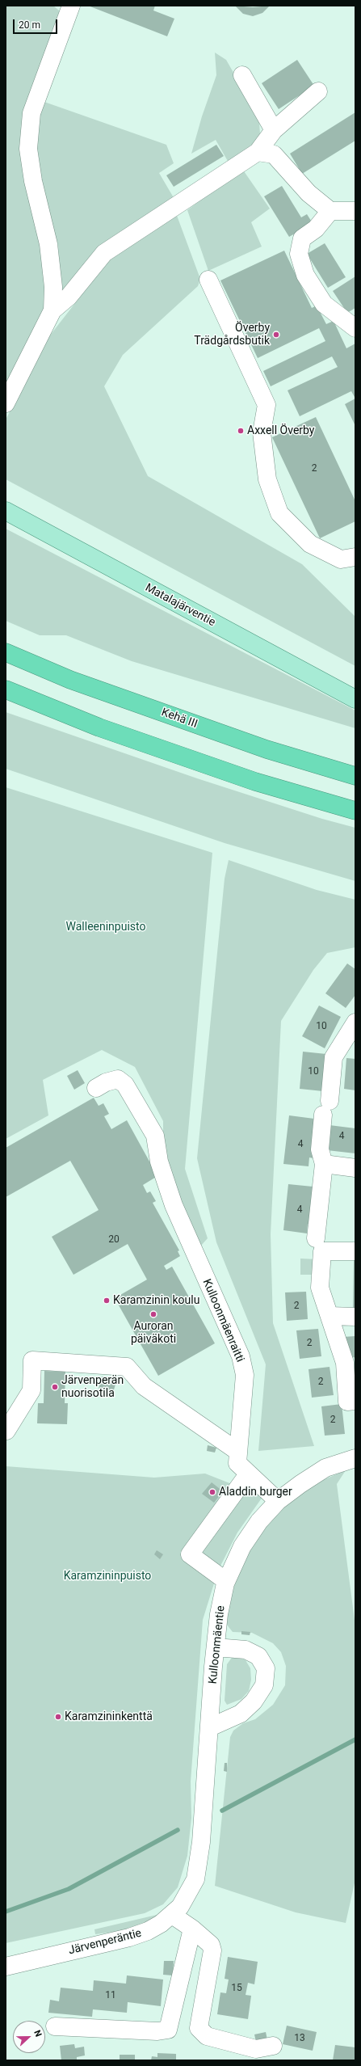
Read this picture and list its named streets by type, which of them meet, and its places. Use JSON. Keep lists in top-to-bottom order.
{
  "streets": {
    "highway": ["Kehä III"],
    "main road": ["Matalajärventie"],
    "street": ["Kulloonmäenraitti", "Kulloonmäentie", "Järvenperäntie"]
  },
  "crossings": [
    ["Kulloonmäenraitti", "Kulloonmäentie"],
    ["Kulloonmäentie", "Järvenperäntie"]
  ],
  "parks": ["Walleeninpuisto", "Karamzininpuisto"],
  "places": [
    "Överby Trädgårdsbutik",
    "Axxell Överby",
    "Karamzinin koulu",
    "Auroran päiväkoti",
    "Järvenperän nuorisotila",
    "Aladdin burger",
    "Karamzininkenttä"
  ],
  "house_numbers": [
    "2",
    "10",
    "10",
    "4",
    "4",
    "4",
    "20",
    "2",
    "2",
    "2",
    "2",
    "15",
    "11",
    "13"
  ],
  "scale_bar": "20 m",
  "north": "right"
}
